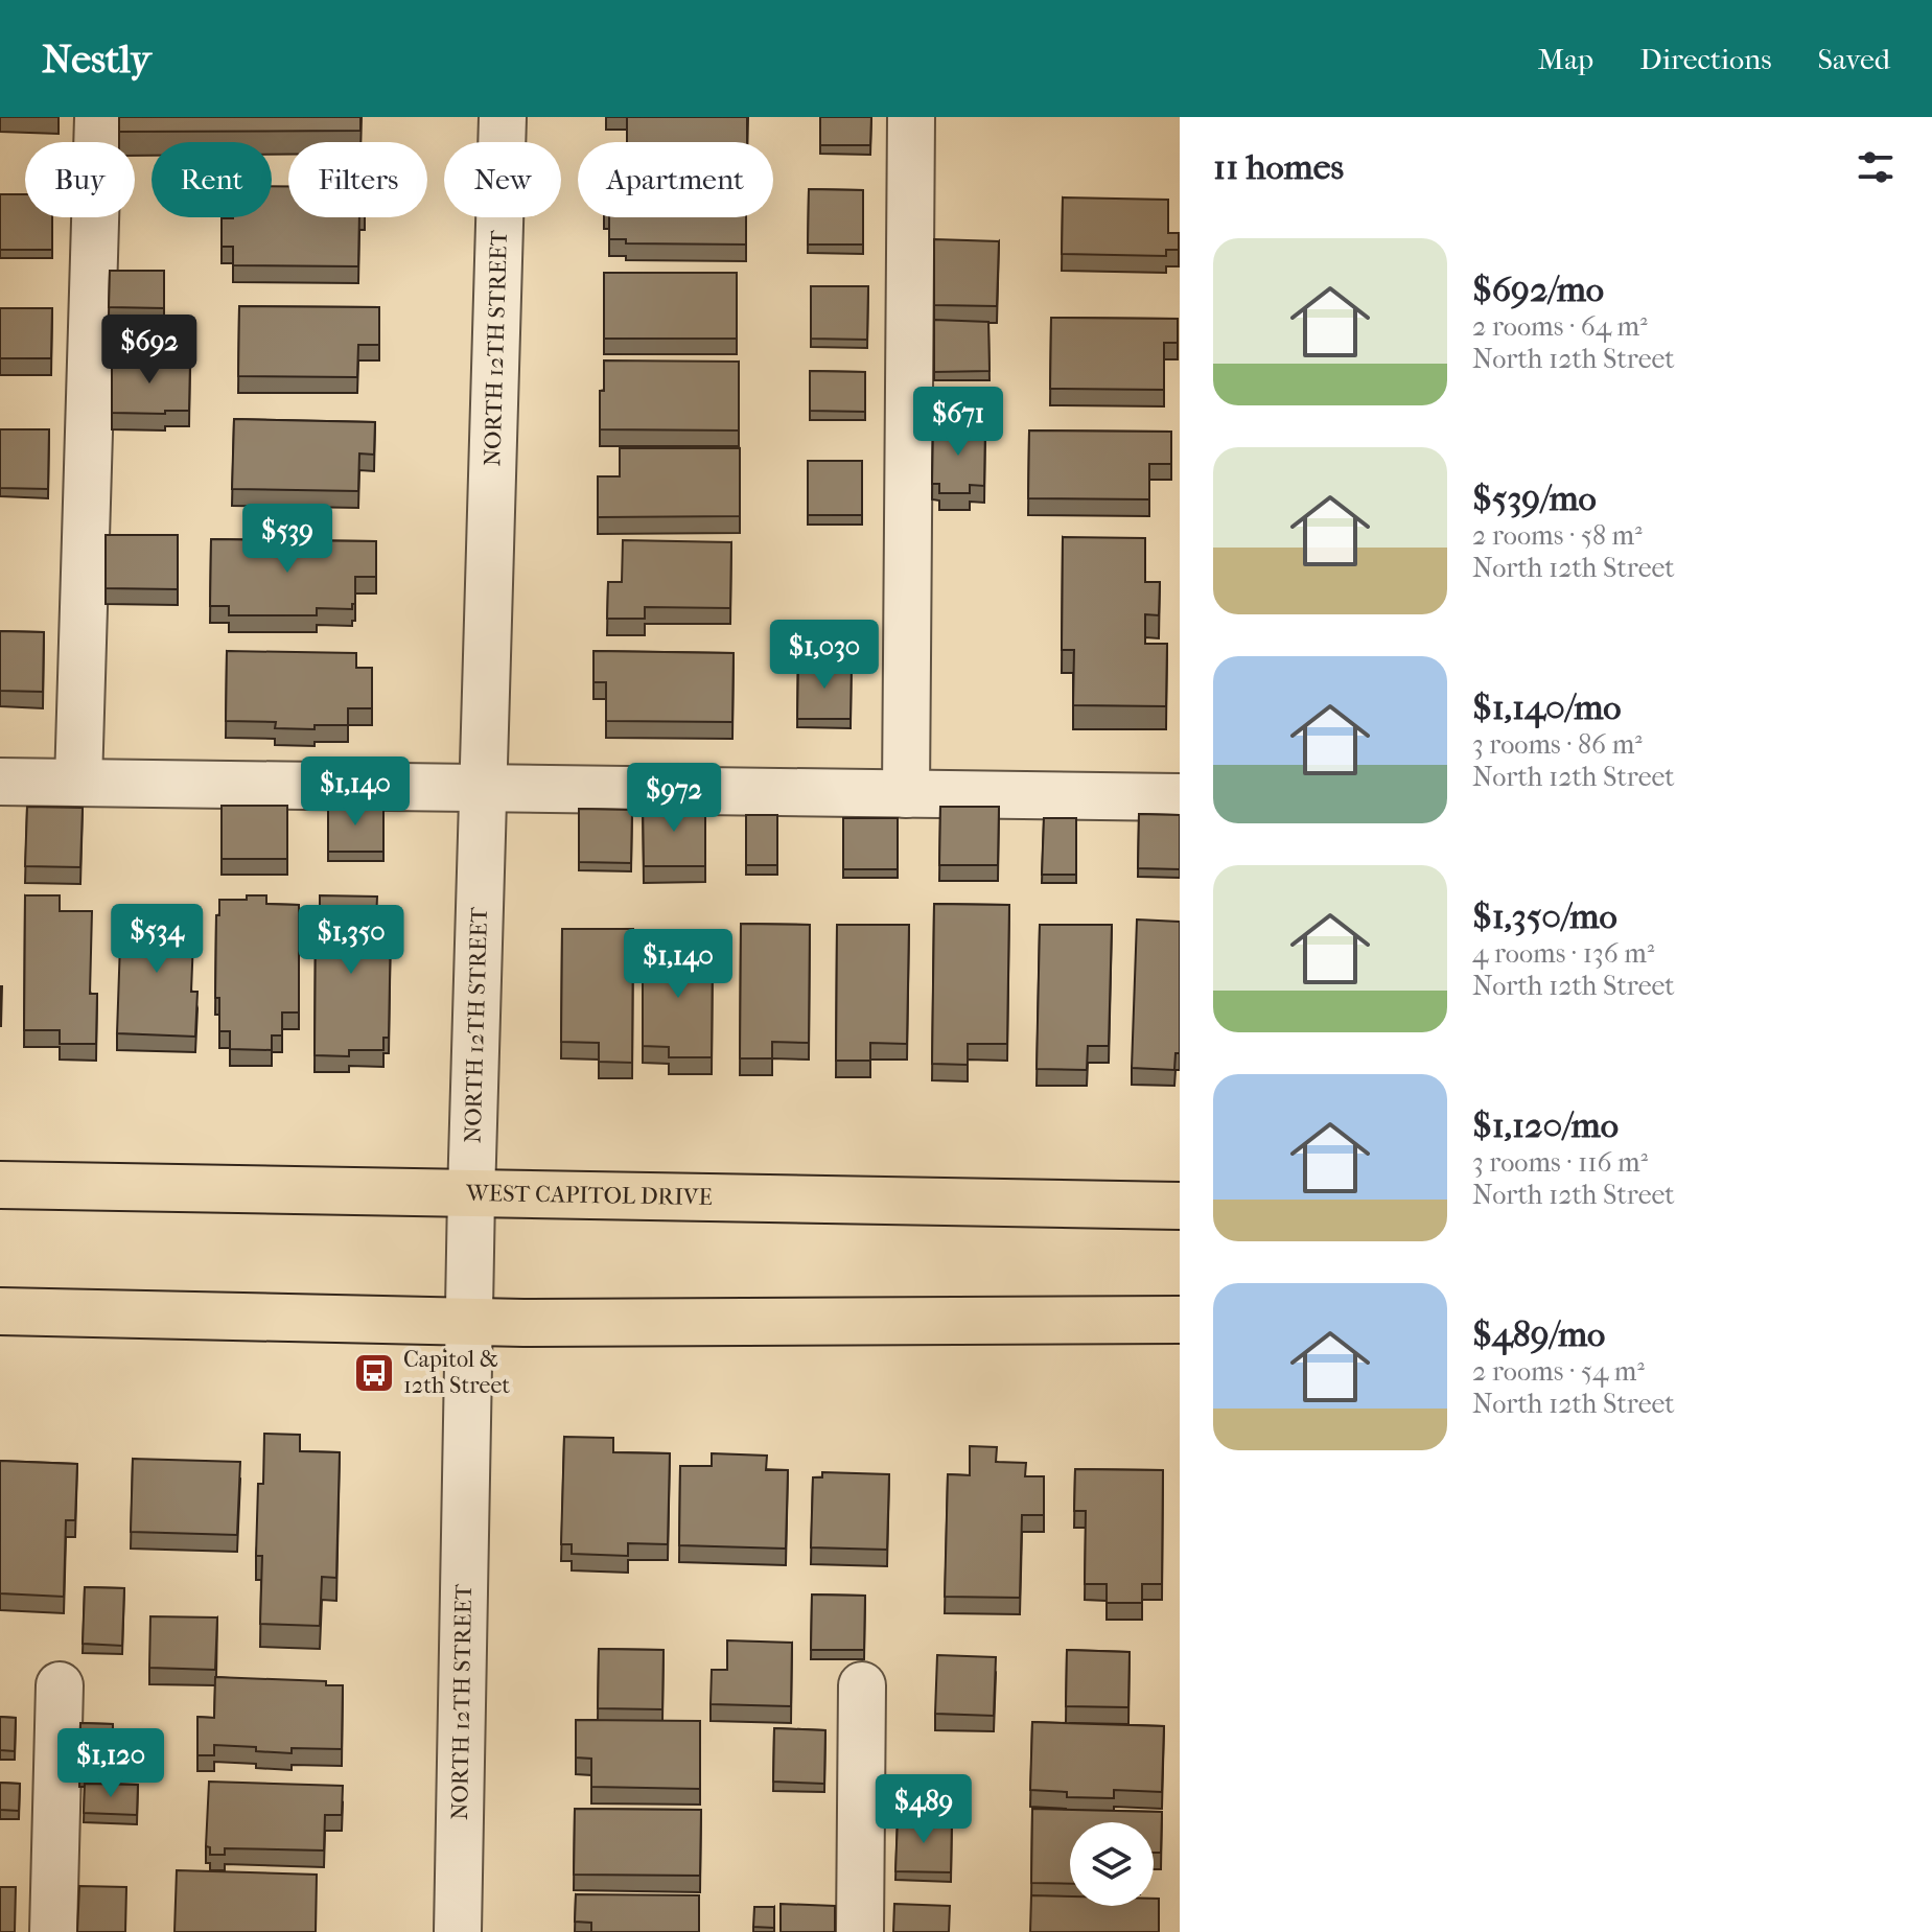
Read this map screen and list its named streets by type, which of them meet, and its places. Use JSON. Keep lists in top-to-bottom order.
{
  "streets": {
    "main road": ["WEST CAPITOL DRIVE"],
    "street": ["NORTH 12TH STREET"]
  },
  "crossings": [
    ["NORTH 12TH STREET", "WEST CAPITOL DRIVE"]
  ],
  "places": {
    "bus stop": ["Capitol & 12th Street"]
  },
  "page": {
    "header": "Nestly",
    "nav": ["Map", "Directions", "Saved"],
    "heading": "11 homes",
    "chip": [
      "Buy",
      "Rent",
      "Filters",
      "New",
      "Apartment"
    ],
    "list": [
      {
        "name": "$692/mo",
        "note": "2 rooms · 64 m² · North 12th Street"
      },
      {
        "name": "$539/mo",
        "note": "2 rooms · 58 m² · North 12th Street"
      },
      {
        "name": "$1,140/mo",
        "note": "3 rooms · 86 m² · North 12th Street"
      },
      {
        "name": "$1,350/mo",
        "note": "4 rooms · 136 m² · North 12th Street"
      },
      {
        "name": "$1,120/mo",
        "note": "3 rooms · 116 m² · North 12th Street"
      },
      {
        "name": "$489/mo",
        "note": "2 rooms · 54 m² · North 12th Street"
      }
    ],
    "price": [
      "$692",
      "$671",
      "$539",
      "$1,030",
      "$1,140",
      "$972",
      "$534",
      "$1,350",
      "$1,140",
      "$1,120",
      "$489"
    ]
  }
}
